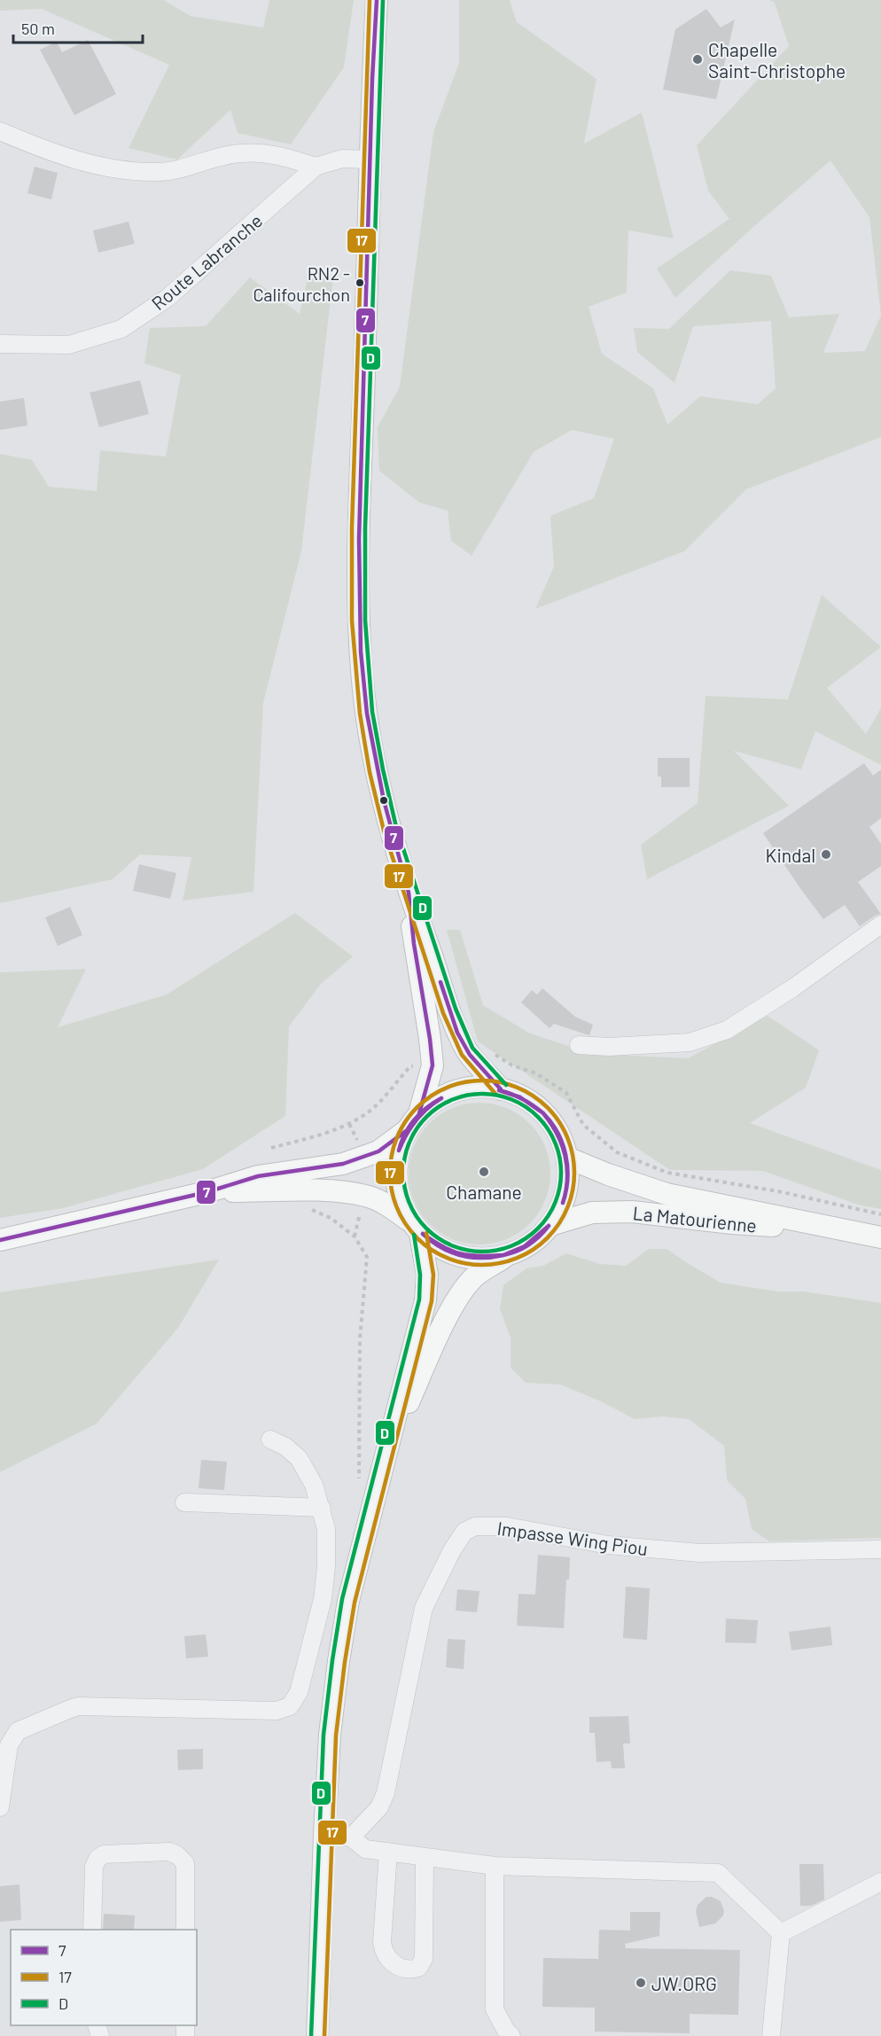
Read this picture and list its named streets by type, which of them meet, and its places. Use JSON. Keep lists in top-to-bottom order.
{
  "streets": {
    "main road": ["La Matourienne"],
    "street": ["Route Labranche", "Impasse Wing Piou"]
  },
  "places": [
    "Chapelle Saint-Christophe",
    "RN2 - Califourchon",
    "Kindal",
    "Chamane",
    "JW.ORG"
  ],
  "lines": ["transit line 7", "transit line 17", "transit line D"],
  "legend": ["7", "17", "D"],
  "scale_bar": "50 m"
}
